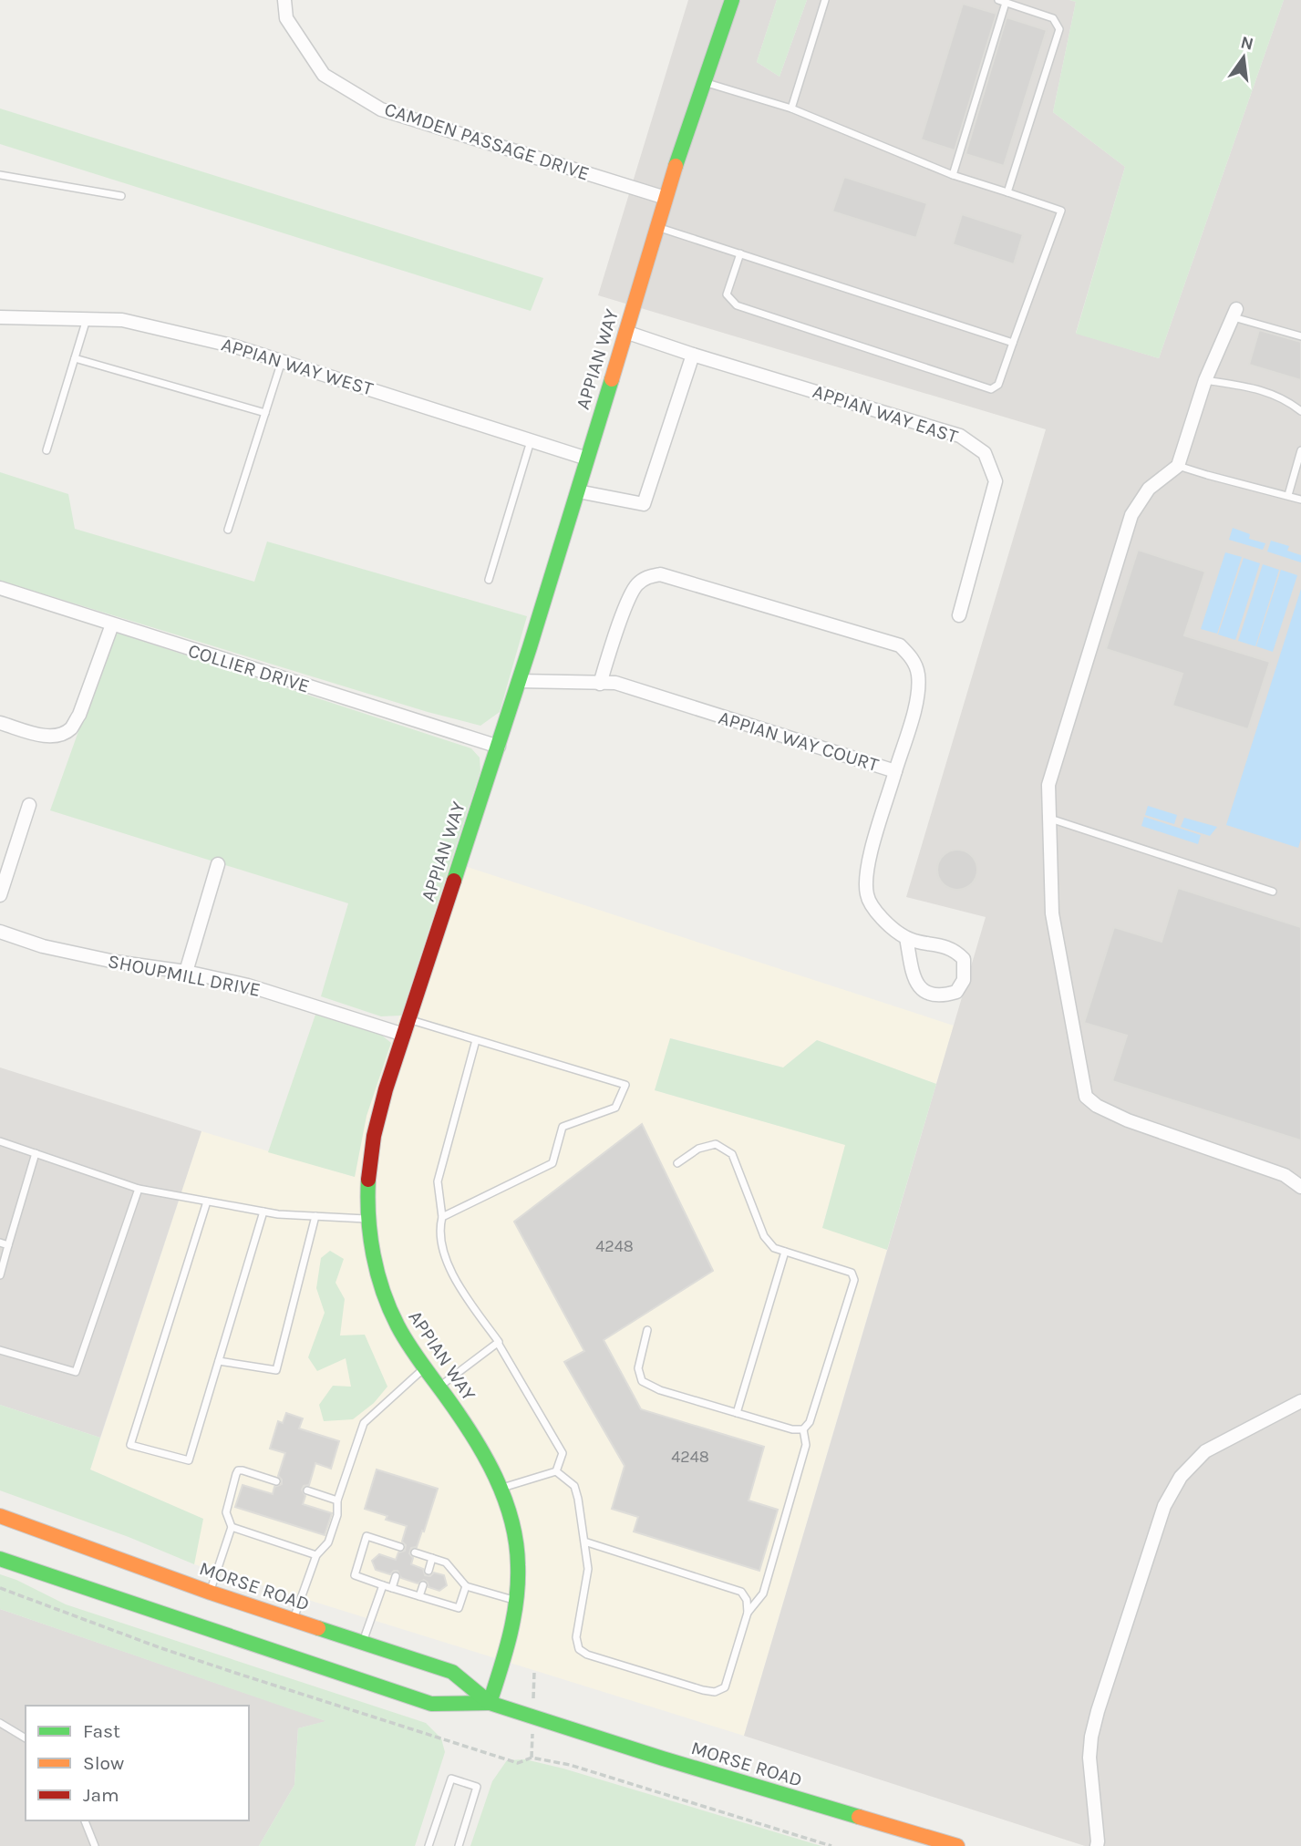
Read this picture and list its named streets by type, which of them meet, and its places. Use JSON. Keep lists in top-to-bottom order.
{
  "streets": {
    "street": [
      "CAMDEN PASSAGE DRIVE",
      "APPIAN WAY",
      "APPIAN WAY WEST",
      "APPIAN WAY EAST",
      "COLLIER DRIVE",
      "APPIAN WAY COURT",
      "SHOUPMILL DRIVE",
      "MORSE ROAD"
    ]
  },
  "crossings": [
    ["CAMDEN PASSAGE DRIVE", "APPIAN WAY"],
    ["APPIAN WAY", "APPIAN WAY WEST"],
    ["APPIAN WAY", "APPIAN WAY EAST"],
    ["APPIAN WAY", "COLLIER DRIVE"],
    ["APPIAN WAY", "APPIAN WAY COURT"],
    ["APPIAN WAY", "SHOUPMILL DRIVE"],
    ["APPIAN WAY", "MORSE ROAD"]
  ],
  "house_numbers": ["4248", "4248"],
  "legend": ["Fast", "Slow", "Jam"],
  "north": "top"
}
